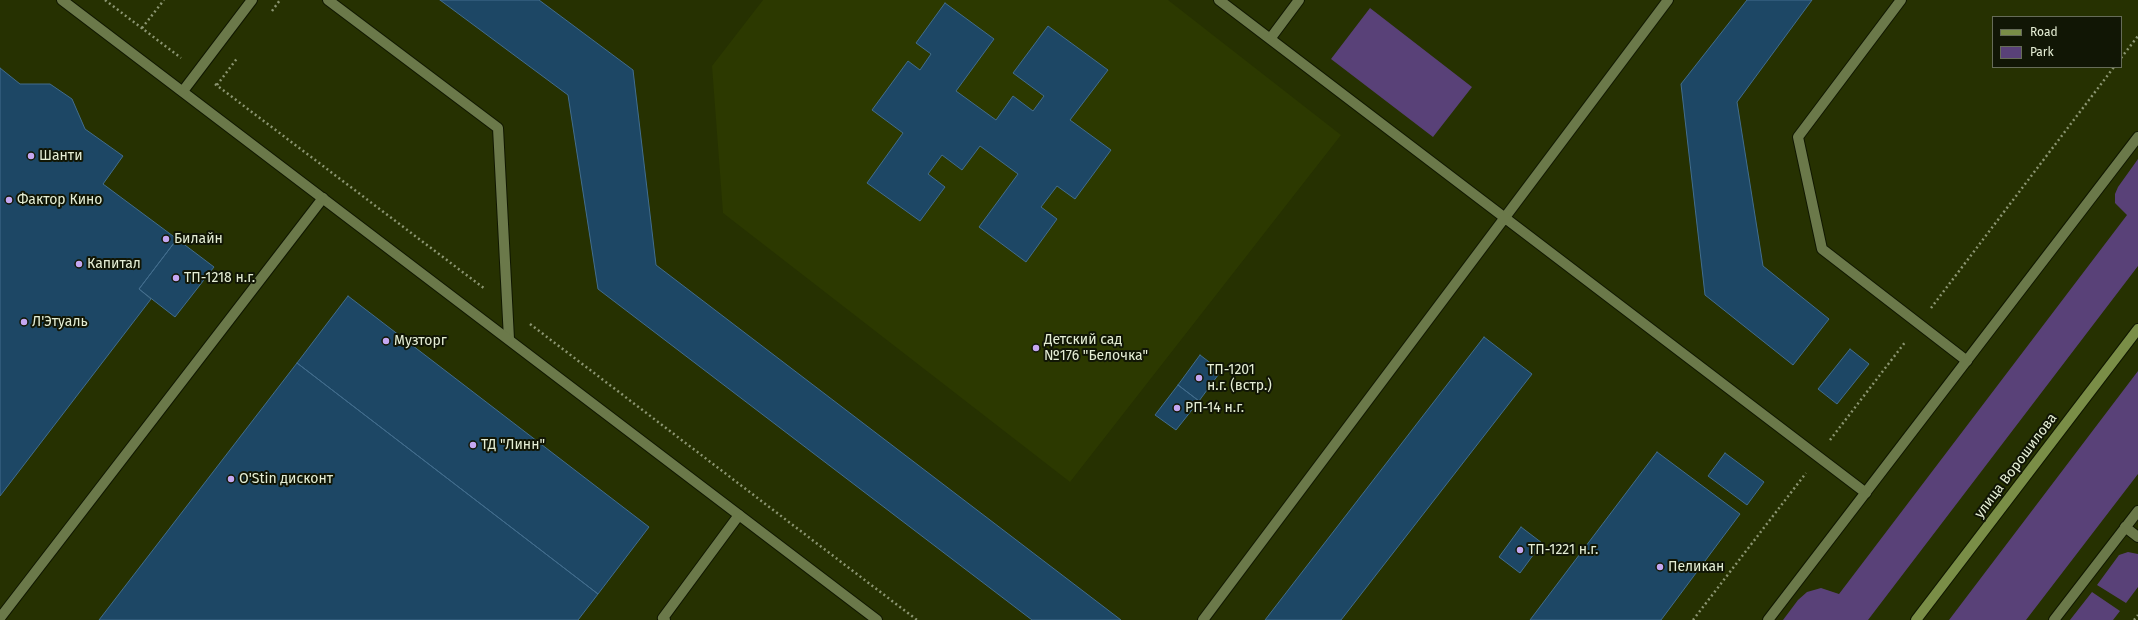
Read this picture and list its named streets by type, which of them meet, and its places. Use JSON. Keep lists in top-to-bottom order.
{
  "streets": {
    "main road": ["улица Ворошилова"]
  },
  "places": [
    "Шанти",
    "Фактор Кино",
    "Билайн",
    "Капитал",
    "ТП-1218 н.г.",
    "Л'Этуаль",
    "Музторг",
    "Детский сад №176 \"Белочка\"",
    "ТП-1201 н.г. (встр.)",
    "РП-14 н.г.",
    "ТД \"Линн\"",
    "O'Stin дисконт",
    "ТП-1221 н.г.",
    "Пеликан"
  ],
  "legend": ["Road", "Park"]
}
